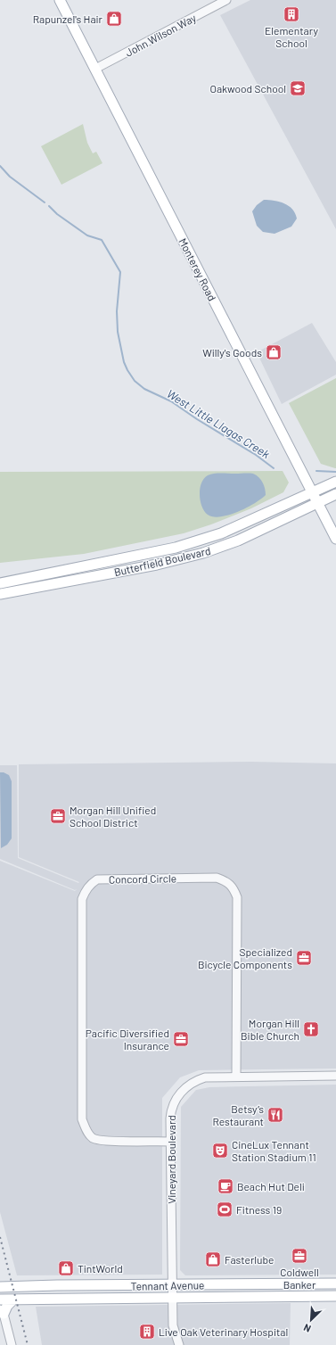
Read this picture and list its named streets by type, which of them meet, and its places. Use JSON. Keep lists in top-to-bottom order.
{
  "streets": {
    "main road": ["Monterey Road", "Butterfield Boulevard", "Tennant Avenue"],
    "street": ["John Wilson Way", "Concord Circle", "Vineyard Boulevard"]
  },
  "crossings": [
    ["John Wilson Way", "Monterey Road"],
    ["Monterey Road", "Butterfield Boulevard"],
    ["Concord Circle", "Vineyard Boulevard"],
    ["Vineyard Boulevard", "Tennant Avenue"]
  ],
  "water": ["West Little Llagas Creek"],
  "places": {
    "building": ["Elementary School", "Live Oak Veterinary Hospital"],
    "shop": [
      "Rapunzel's Hair",
      "Willy's Goods",
      "Fasterlube",
      "TintWorld"
    ],
    "school or university": ["Oakwood School"],
    "office": [
      "Morgan Hill Unified School District",
      "Specialized Bicycle Components",
      "Pacific Diversified Insurance",
      "Coldwell Banker"
    ],
    "church": ["Morgan Hill Bible Church"],
    "restaurant": ["Betsy’s Restaurant"],
    "theatre": ["CineLux Tennant Station Stadium 11"],
    "cafe": ["Beach Hut Deli"],
    "sports": ["Fitness 19"]
  },
  "north": "bottom left"
}
